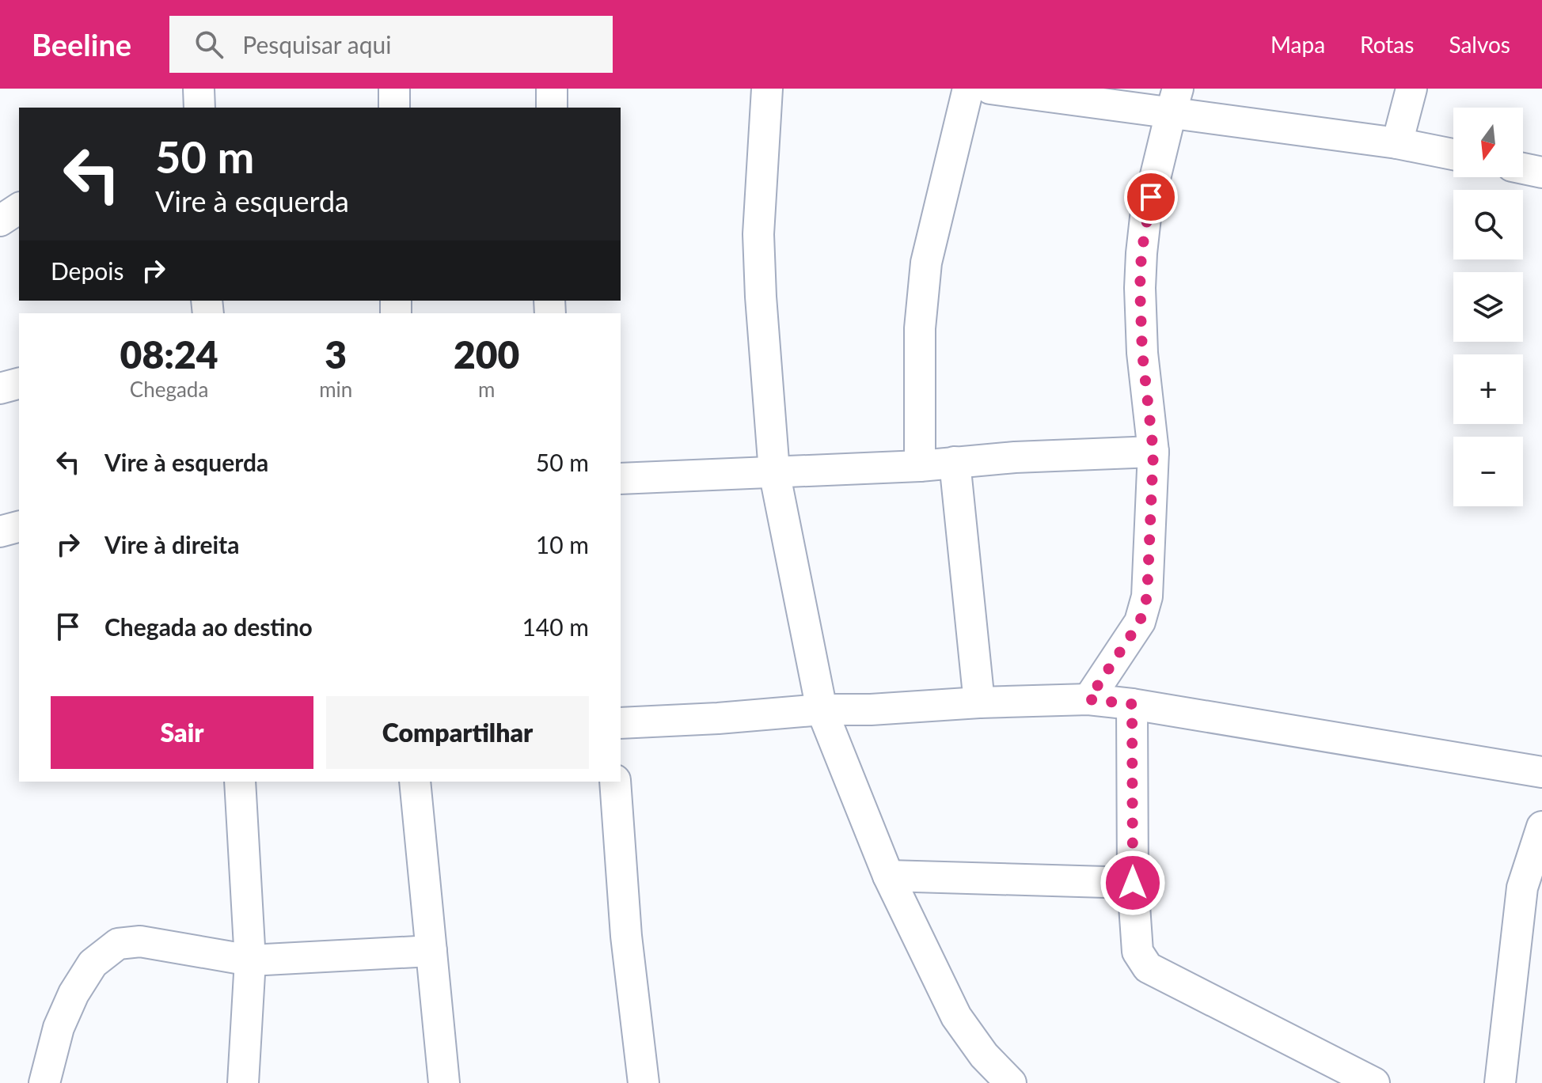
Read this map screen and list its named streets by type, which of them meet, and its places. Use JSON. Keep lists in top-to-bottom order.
{
  "north": "bottom",
  "page": {
    "header": "Beeline",
    "search": "Pesquisar aqui",
    "nav": ["Mapa", "Rotas", "Salvos"],
    "map_buttons": ["+", "−"],
    "turn": ["50 m", "Vire à esquerda"],
    "then": "Depois",
    "eta": [
      "08:24",
      "Chegada",
      "3",
      "min",
      "200",
      "m"
    ],
    "list": [
      {
        "name": "Vire à esquerda",
        "value": "50 m"
      },
      {
        "name": "Vire à direita",
        "value": "10 m"
      },
      {
        "name": "Chegada ao destino",
        "value": "140 m"
      }
    ],
    "buttons": ["Sair", "Compartilhar"]
  }
}
